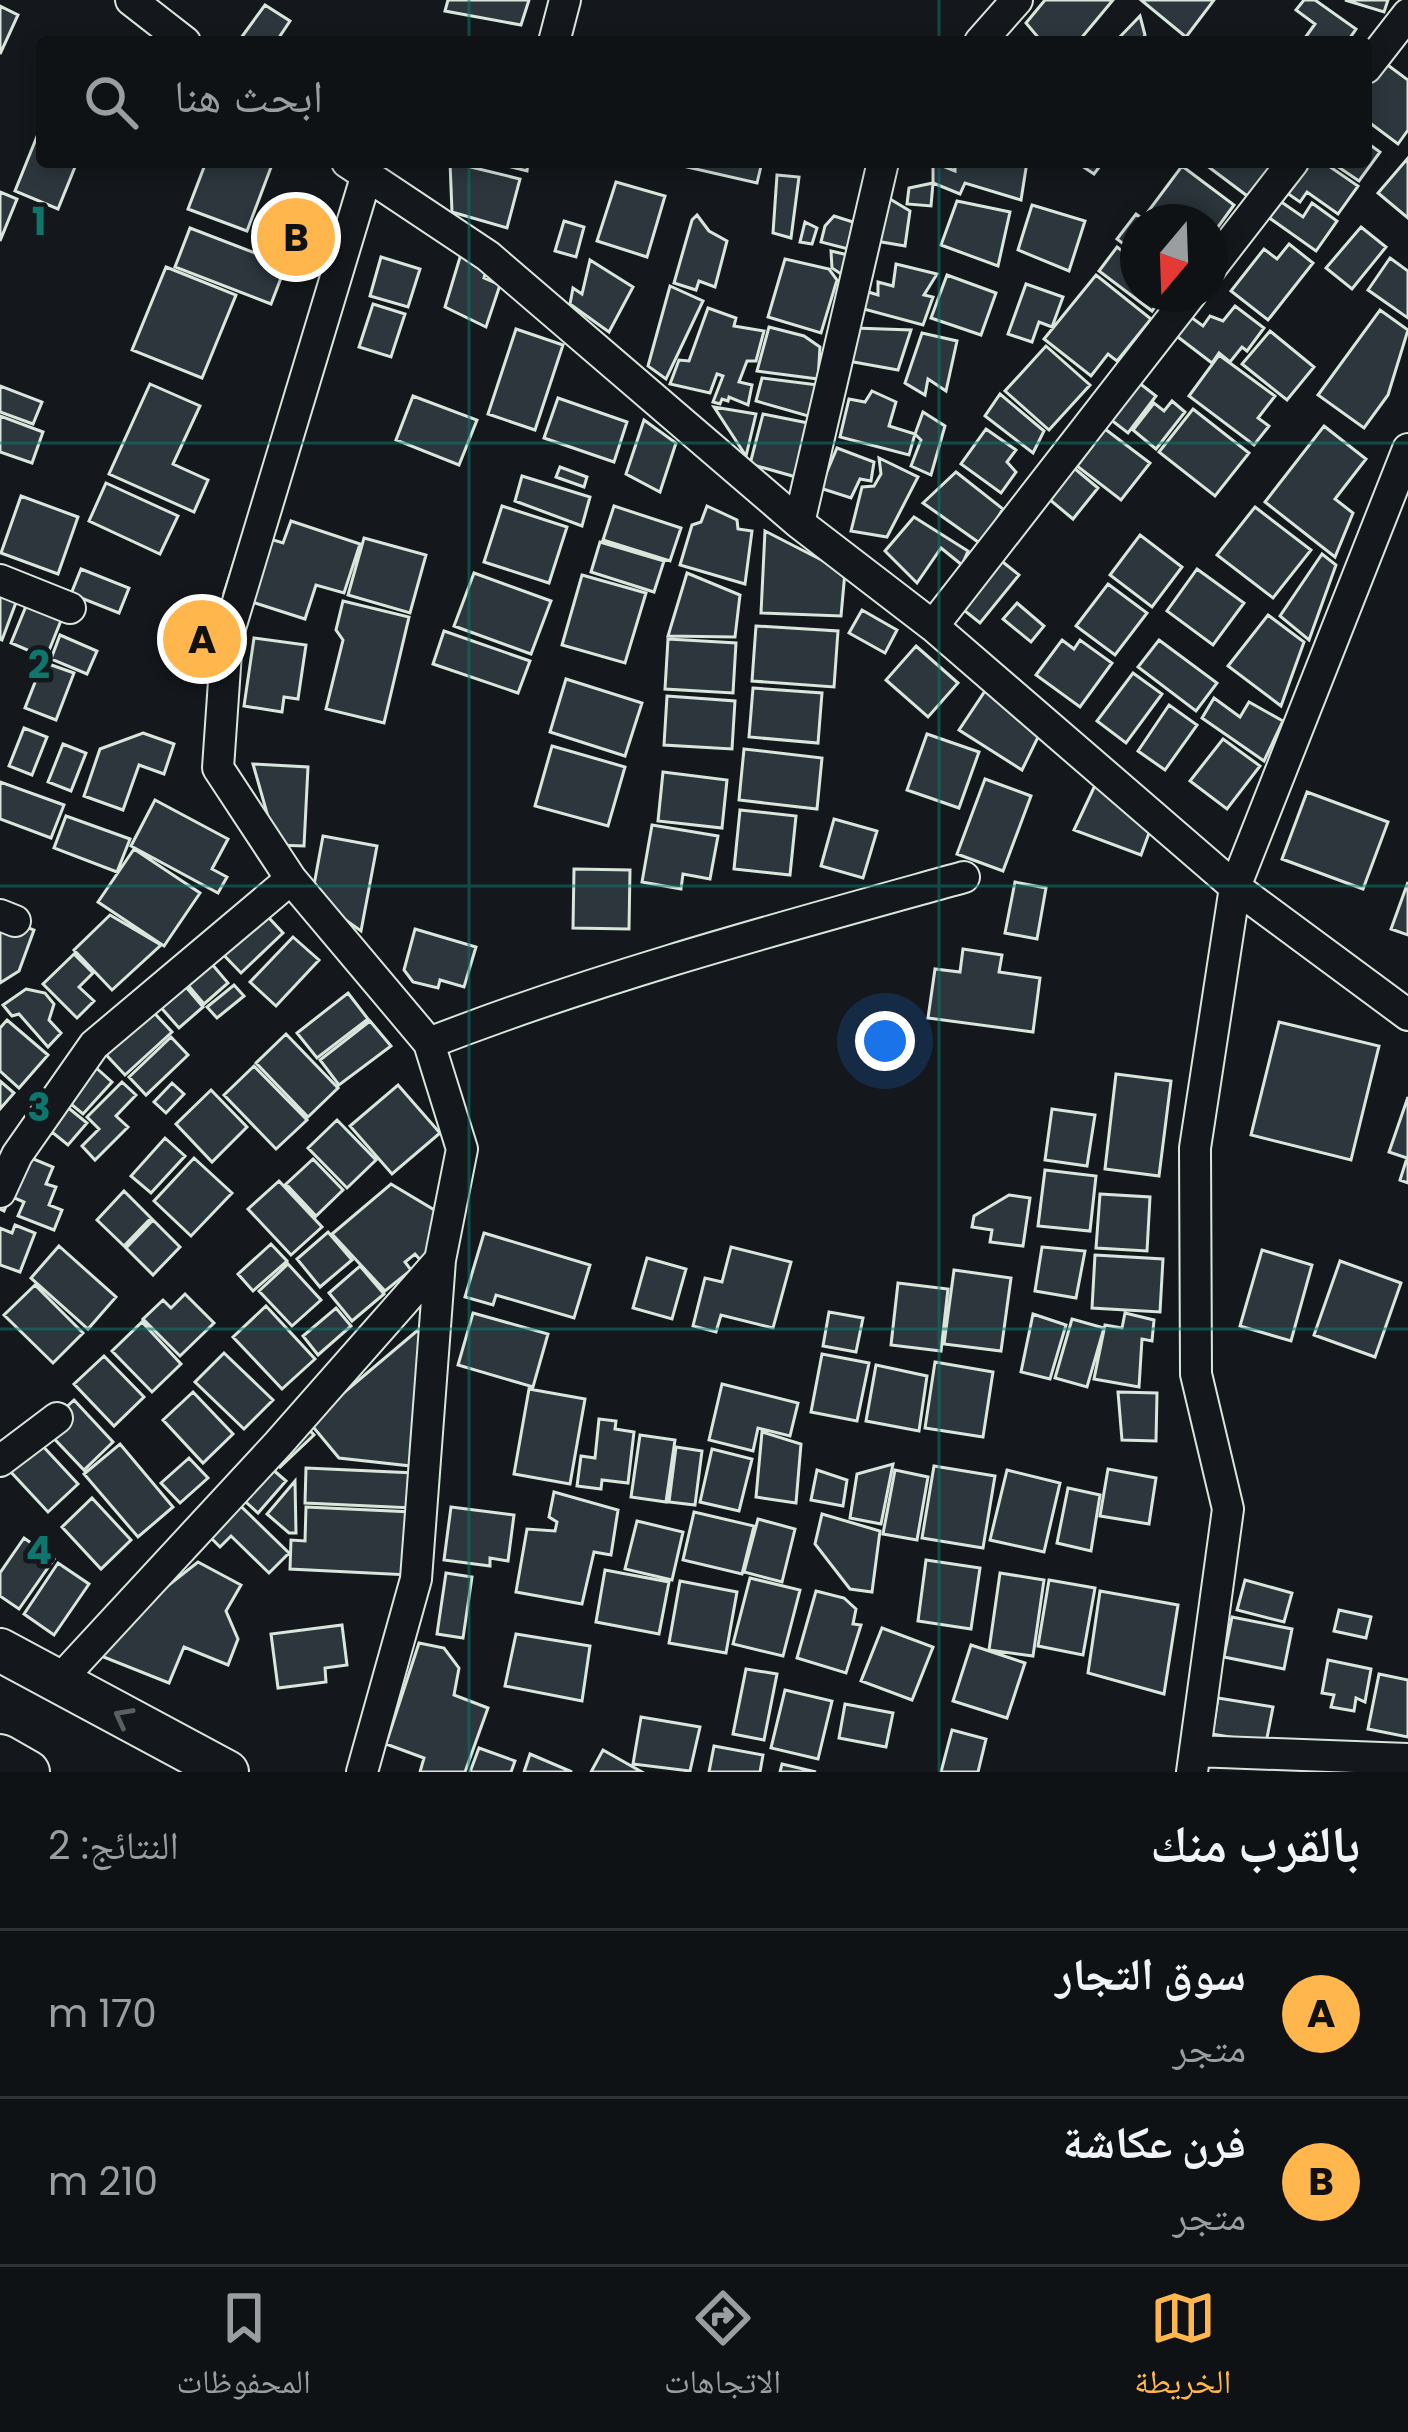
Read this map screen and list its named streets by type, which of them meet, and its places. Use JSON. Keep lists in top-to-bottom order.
{
  "north": "bottom",
  "page": {
    "search": "ابحث هنا",
    "pins": ["B", "A"],
    "heading": ["بالقرب منك", "النتائج: 2"],
    "list": [
      {
        "mark": "A",
        "name": "سوق التجار",
        "note": "متجر",
        "value": "170 m"
      },
      {
        "mark": "B",
        "name": "فرن عكاشة",
        "note": "متجر",
        "value": "210 m"
      }
    ],
    "nav": ["الخريطة", "الاتجاهات", "المحفوظات"]
  },
  "grid": {
    "rows": [
      "1",
      "2",
      "3",
      "4"
    ]
  }
}
